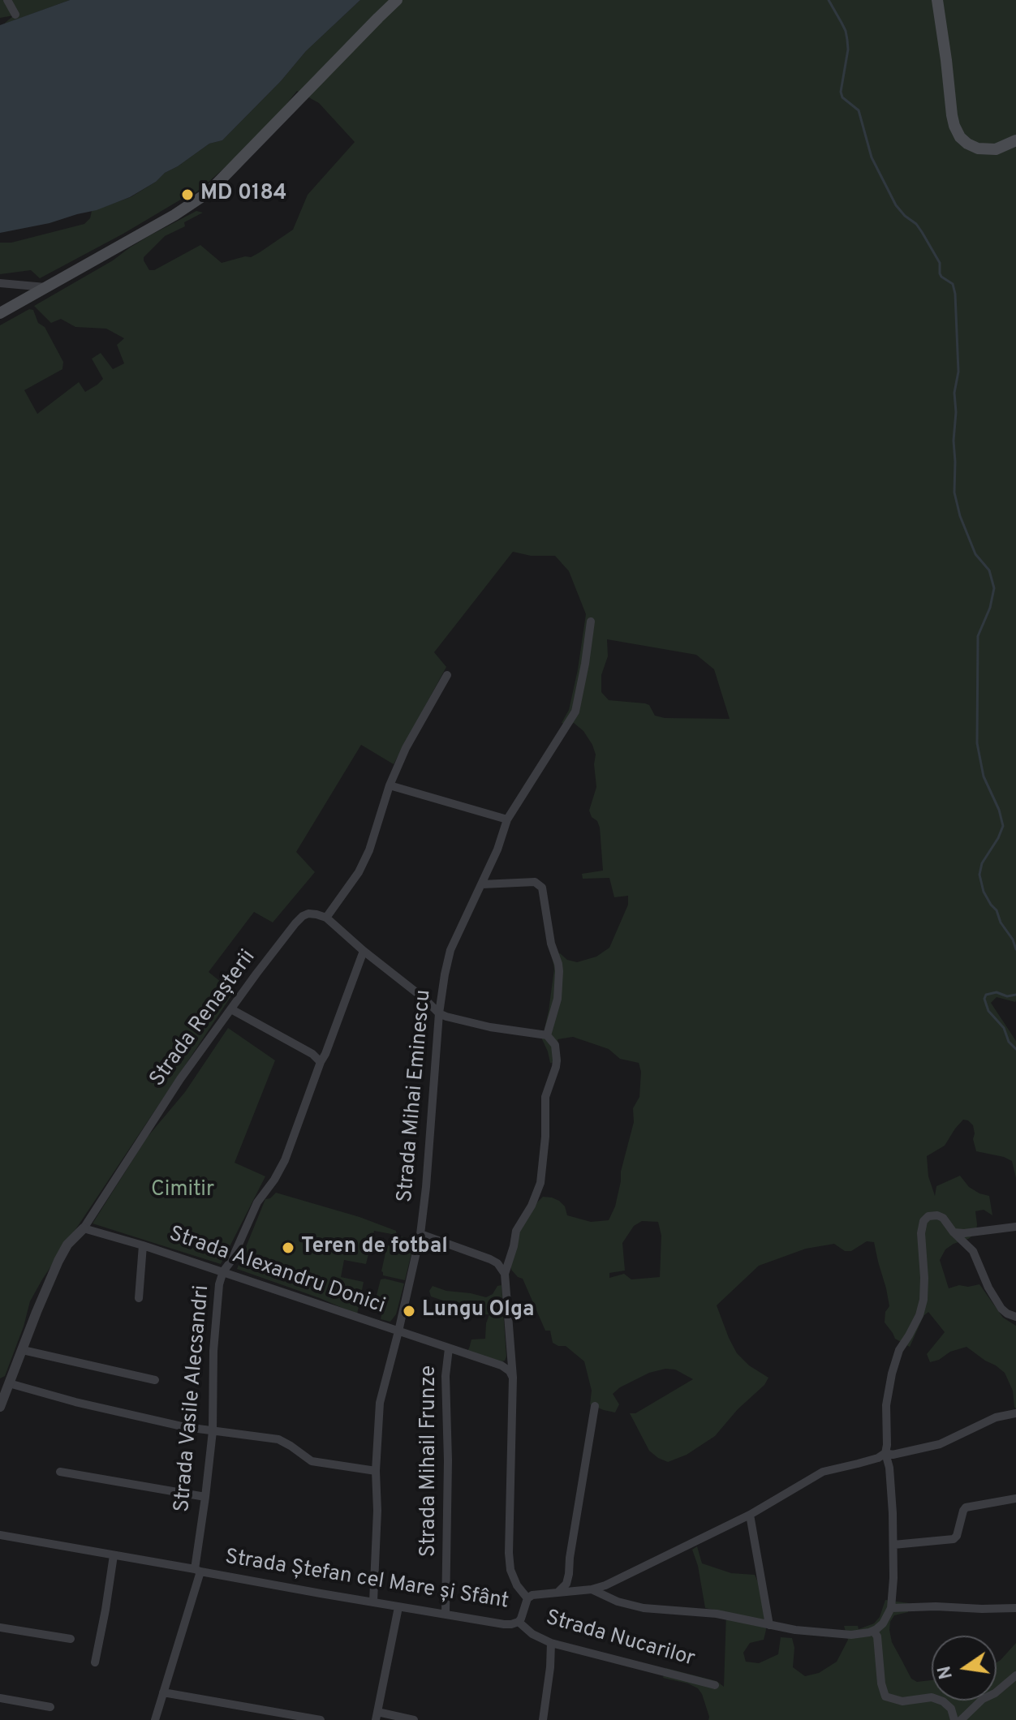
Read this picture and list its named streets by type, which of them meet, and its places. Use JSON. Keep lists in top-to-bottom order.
{
  "streets": {
    "street": [
      "Strada Renașterii",
      "Strada Mihai Eminescu",
      "Strada Alexandru Donici",
      "Strada Vasile Alecsandri",
      "Strada Mihail Frunze",
      "Strada Ștefan cel Mare și Sfânt",
      "Strada Nucarilor"
    ]
  },
  "crossings": [
    ["Strada Renașterii", "Strada Alexandru Donici"],
    ["Strada Mihai Eminescu", "Strada Alexandru Donici"],
    ["Strada Mihai Eminescu", "Strada Ștefan cel Mare și Sfânt"],
    ["Strada Alexandru Donici", "Strada Vasile Alecsandri"],
    ["Strada Alexandru Donici", "Strada Mihail Frunze"],
    ["Strada Vasile Alecsandri", "Strada Ștefan cel Mare și Sfânt"],
    ["Strada Mihail Frunze", "Strada Ștefan cel Mare și Sfânt"],
    ["Strada Ștefan cel Mare și Sfânt", "Strada Nucarilor"]
  ],
  "parks": ["Cimitir"],
  "places": ["MD 0184", "Teren de fotbal", "Lungu Olga"],
  "north": "left"
}
